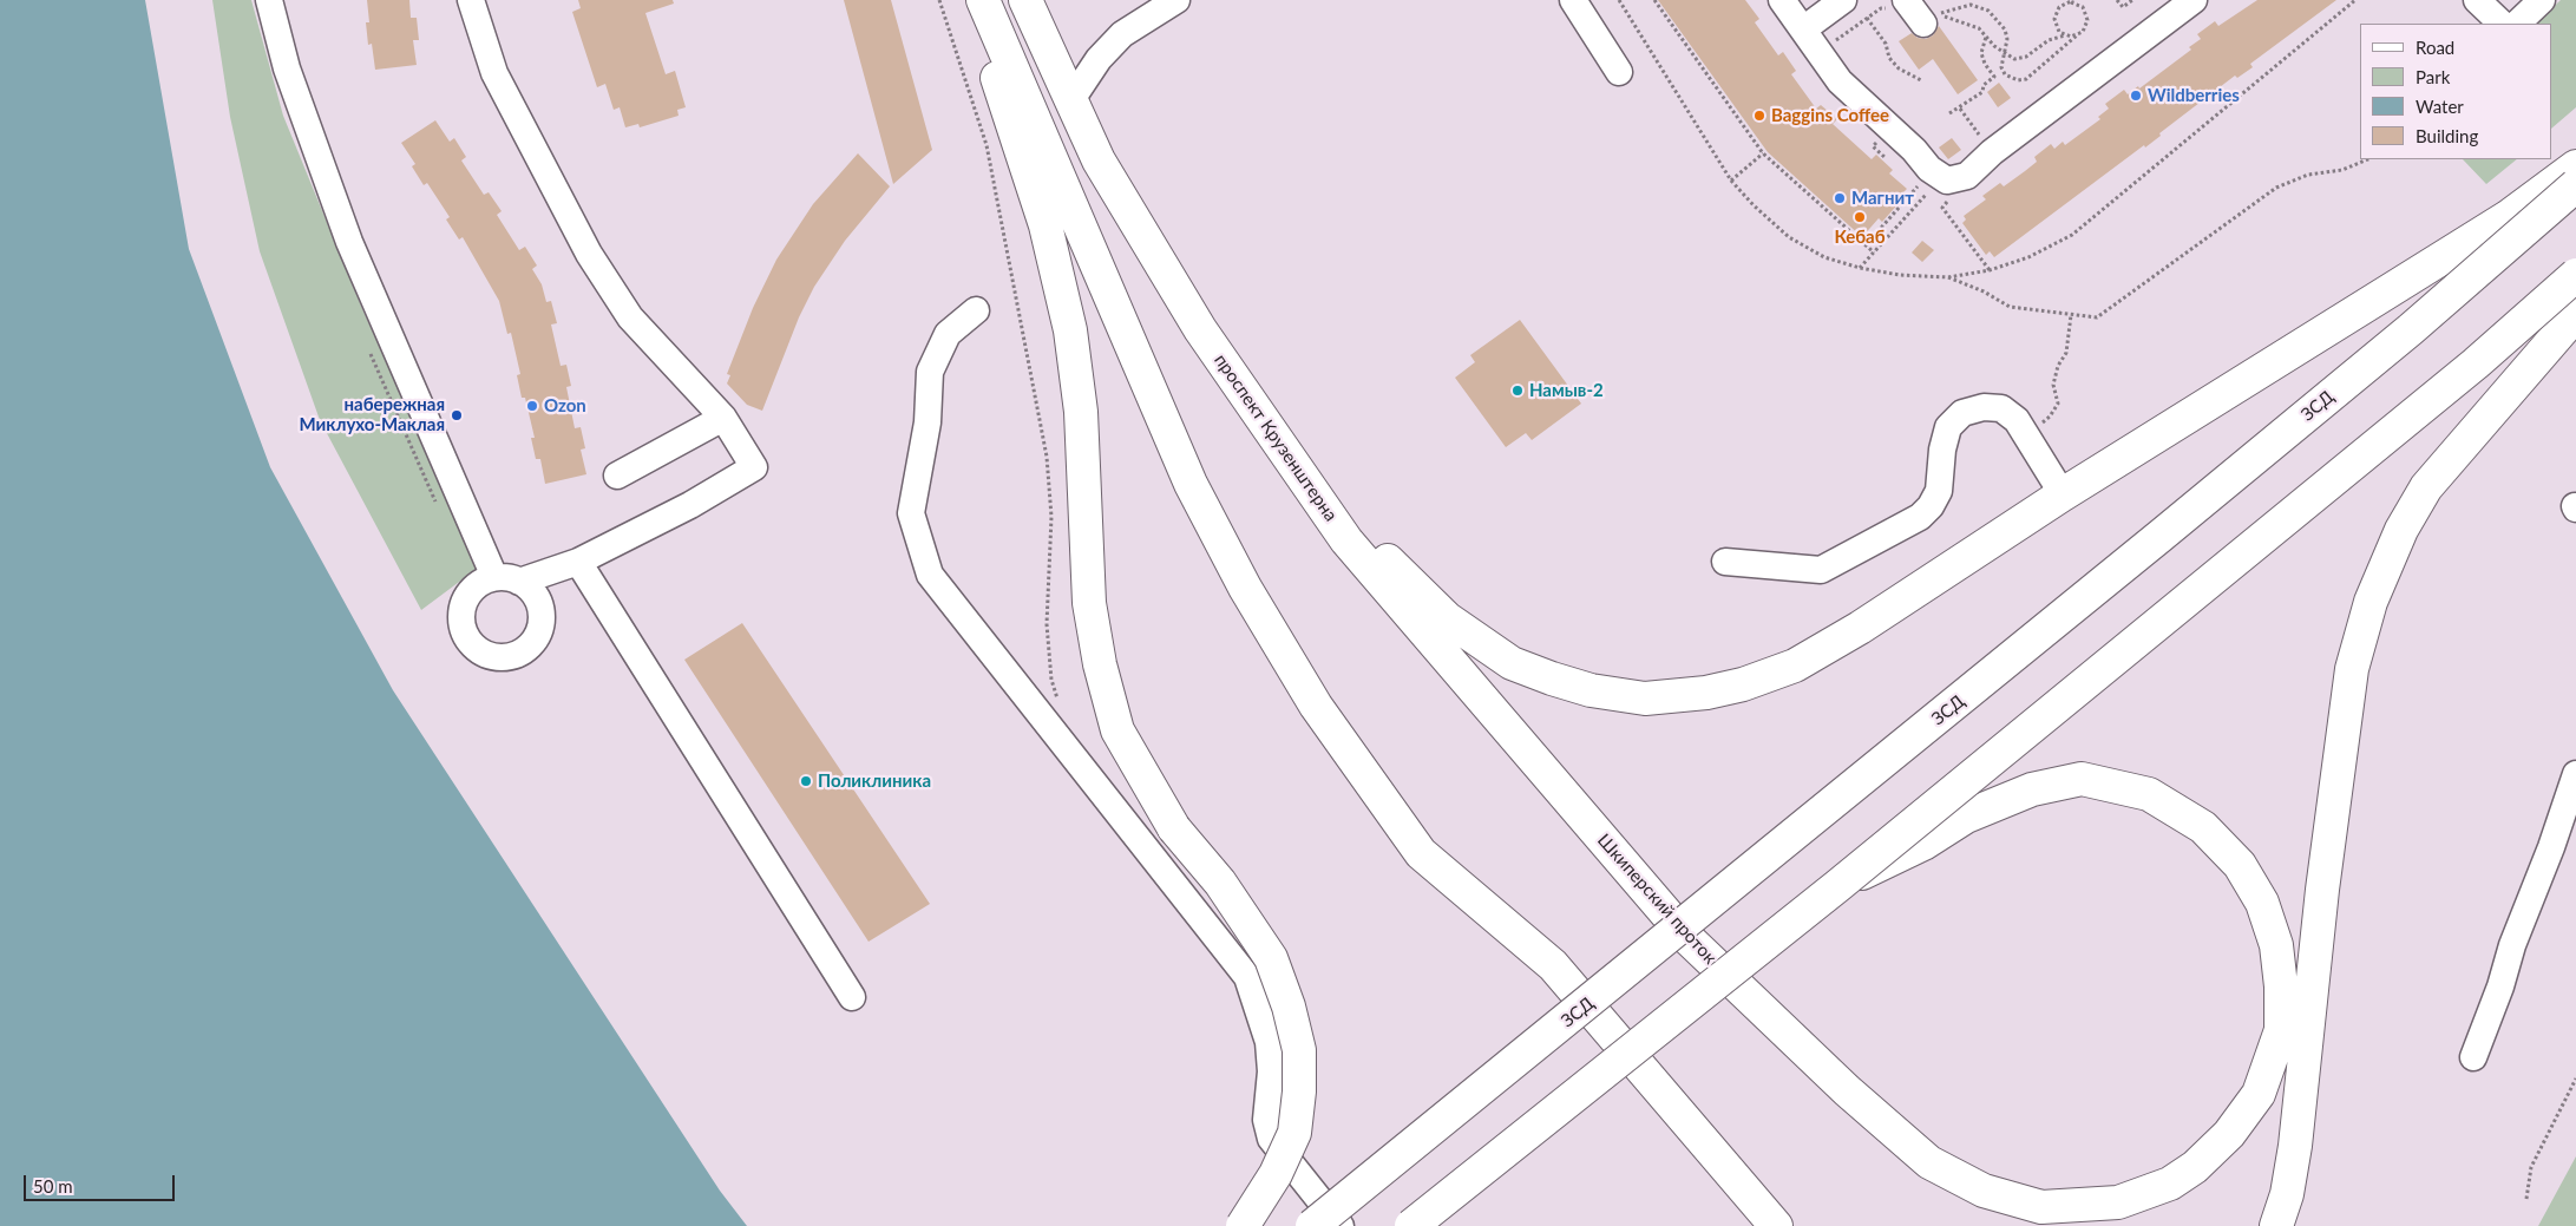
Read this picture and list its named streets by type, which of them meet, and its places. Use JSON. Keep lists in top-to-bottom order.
{
  "streets": {
    "main road": ["ЗСД", "проспект Крузенштерна", "Шкиперский проток"]
  },
  "crossings": [
    ["проспект Крузенштерна", "Шкиперский проток"]
  ],
  "places": [
    "Wildberries",
    "Baggins Coffee",
    "Магнит",
    "Кебаб",
    "Намыв-2",
    "Ozon",
    "набережная Миклухо-Маклая",
    "Поликлиника"
  ],
  "legend": [
    "Road",
    "Park",
    "Water",
    "Building"
  ],
  "scale_bar": "50 m"
}
